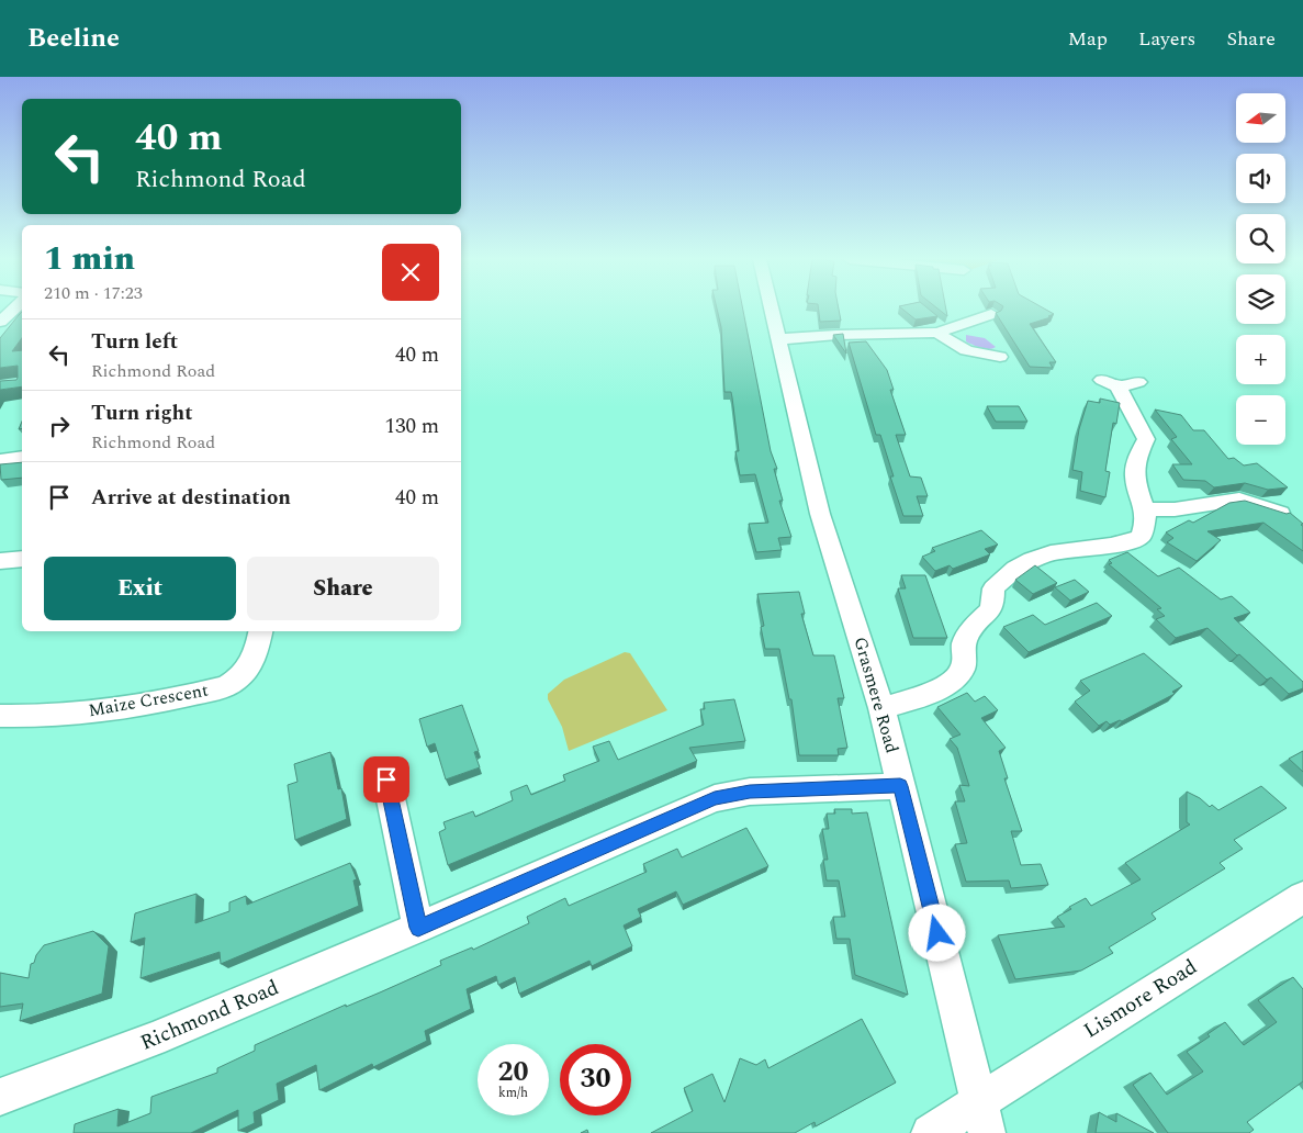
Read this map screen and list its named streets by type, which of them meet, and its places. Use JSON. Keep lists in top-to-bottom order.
{
  "streets": {
    "street": [
      "Grasmere Road",
      "Maize Crescent",
      "Lismore Road",
      "Richmond Road"
    ]
  },
  "crossings": [
    ["Grasmere Road", "Lismore Road"],
    ["Grasmere Road", "Richmond Road"]
  ],
  "north": "left",
  "page": {
    "header": "Beeline",
    "nav": ["Map", "Layers", "Share"],
    "map_buttons": ["+", "−"],
    "turn": ["40 m", "Richmond Road"],
    "heading": ["1 min", "210 m · 17:23"],
    "list": [
      {
        "name": "Turn left",
        "note": "Richmond Road",
        "value": "40 m"
      },
      {
        "name": "Turn right",
        "note": "Richmond Road",
        "value": "130 m"
      },
      {
        "name": "Arrive at destination",
        "value": "40 m"
      }
    ],
    "buttons": ["Exit", "Share"],
    "speed": "20 km/h",
    "limit": "30"
  }
}
